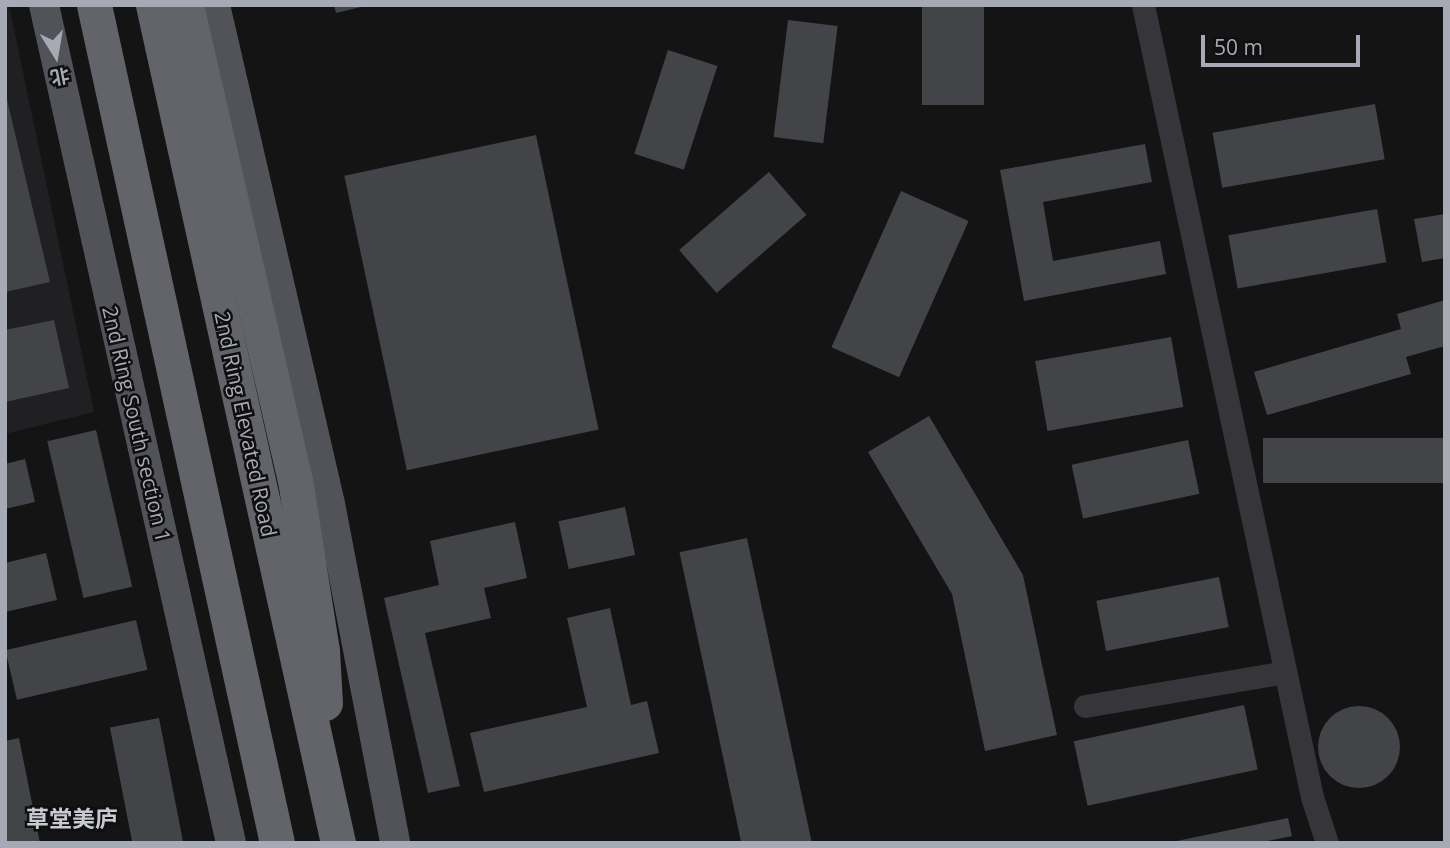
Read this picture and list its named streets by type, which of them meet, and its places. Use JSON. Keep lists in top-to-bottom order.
{
  "streets": {
    "highway": ["2nd Ring Elevated Road"],
    "main road": ["2nd Ring South section 1"]
  },
  "districts": ["草堂美庐"],
  "scale_bar": "50 m",
  "north": "bottom"
}
